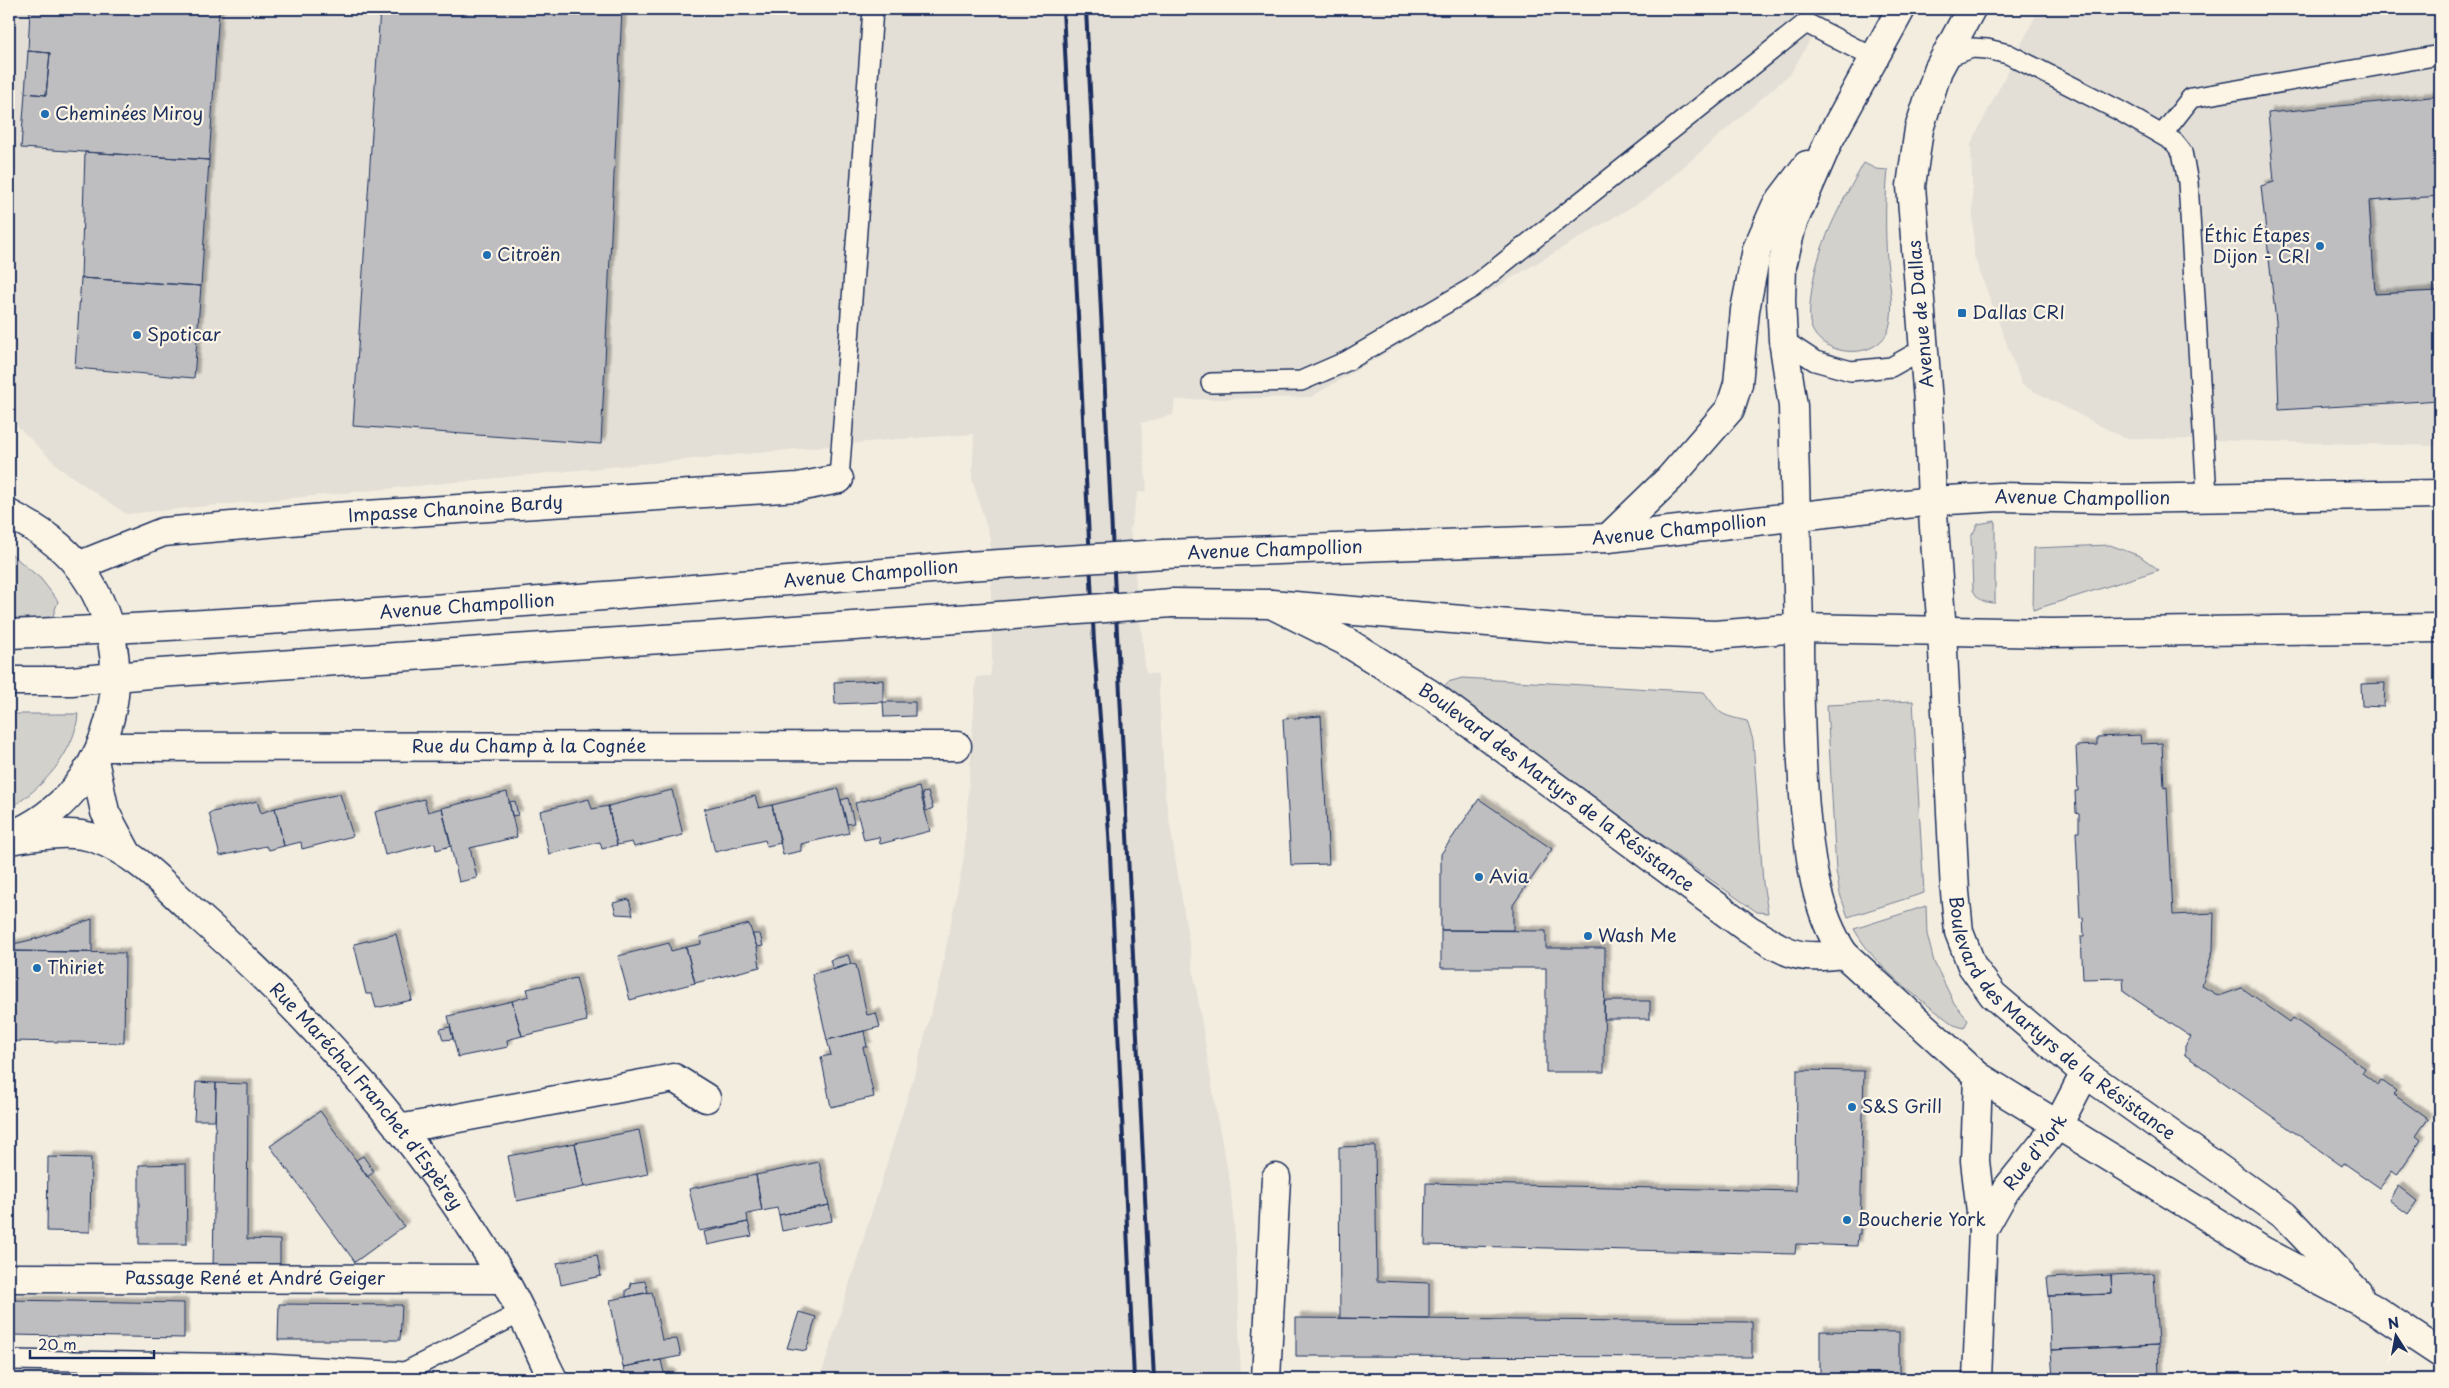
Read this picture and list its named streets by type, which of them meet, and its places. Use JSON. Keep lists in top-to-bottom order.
{
  "streets": {
    "main road": [
      "Avenue de Dallas",
      "Avenue Champollion",
      "Impasse Chanoine Bardy",
      "Rue du Champ à la Cognée",
      "Boulevard des Martyrs de la Résistance",
      "Rue Maréchal Franchet d'Espèrey",
      "Rue d'York",
      "Passage René et André Geiger"
    ]
  },
  "crossings": [
    ["Avenue de Dallas", "Avenue Champollion"],
    ["Avenue de Dallas", "Boulevard des Martyrs de la Résistance"],
    ["Rue du Champ à la Cognée", "Rue Maréchal Franchet d'Espèrey"],
    ["Boulevard des Martyrs de la Résistance", "Rue d'York"],
    ["Rue Maréchal Franchet d'Espèrey", "Passage René et André Geiger"]
  ],
  "places": {
    "other": [
      "Cheminées Miroy",
      "Éthic Étapes Dijon - CRI",
      "Citroën",
      "Spoticar",
      "Avia",
      "Wash Me",
      "Thiriet",
      "S&S Grill",
      "Boucherie York"
    ],
    "transit": ["Dallas CRI"]
  },
  "scale_bar": "20 m",
  "north": "top"
}
